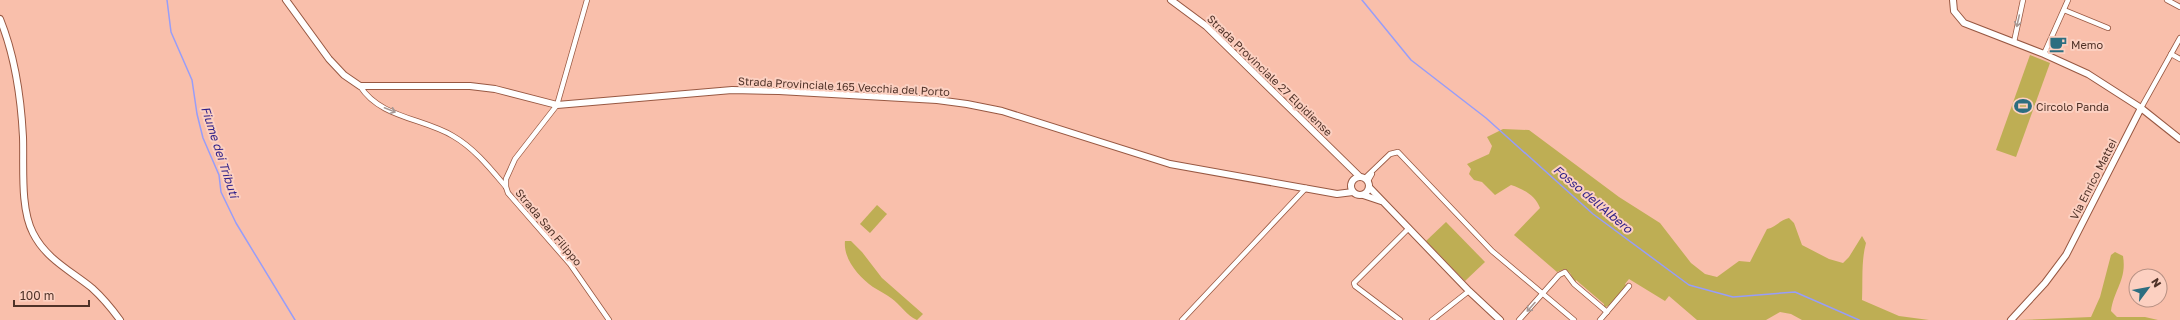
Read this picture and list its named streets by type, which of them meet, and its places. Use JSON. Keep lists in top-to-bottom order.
{
  "streets": {
    "street": [
      "Strada Provinciale 27 Elpidiense",
      "Strada Provinciale 165 Vecchia del Porto",
      "Via Enrico Mattei",
      "Strada San Filippo"
    ]
  },
  "crossings": [
    ["Strada Provinciale 27 Elpidiense", "Strada Provinciale 165 Vecchia del Porto"],
    ["Strada Provinciale 165 Vecchia del Porto", "Strada San Filippo"]
  ],
  "water": ["Fiume dei Tributi", "Fosso dell'Albero"],
  "places": {
    "cafe": ["Memo"],
    "sports": ["Circolo Panda"]
  },
  "scale_bar": "100 m",
  "north": "top right"
}
